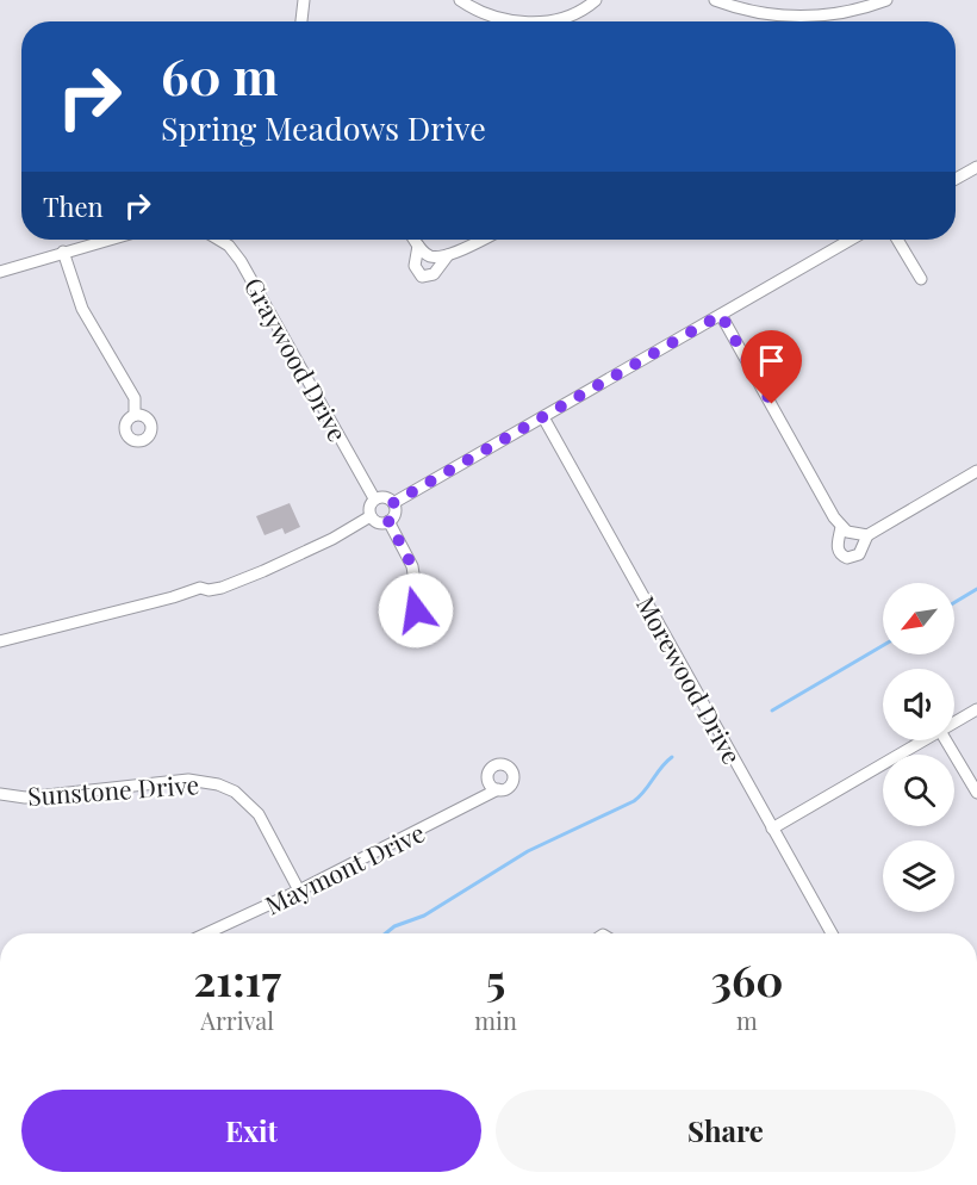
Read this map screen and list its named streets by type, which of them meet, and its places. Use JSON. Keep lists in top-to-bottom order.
{
  "streets": {
    "street": [
      "Graywood Drive",
      "Morewood Drive",
      "Sunstone Drive",
      "Maymont Drive"
    ]
  },
  "crossings": [
    ["Sunstone Drive", "Maymont Drive"]
  ],
  "north": "bottom left",
  "page": {
    "turn": ["60 m", "Spring Meadows Drive"],
    "then": "Then",
    "eta": [
      "21:17",
      "Arrival",
      "5",
      "min",
      "360",
      "m"
    ],
    "buttons": ["Exit", "Share"]
  }
}
